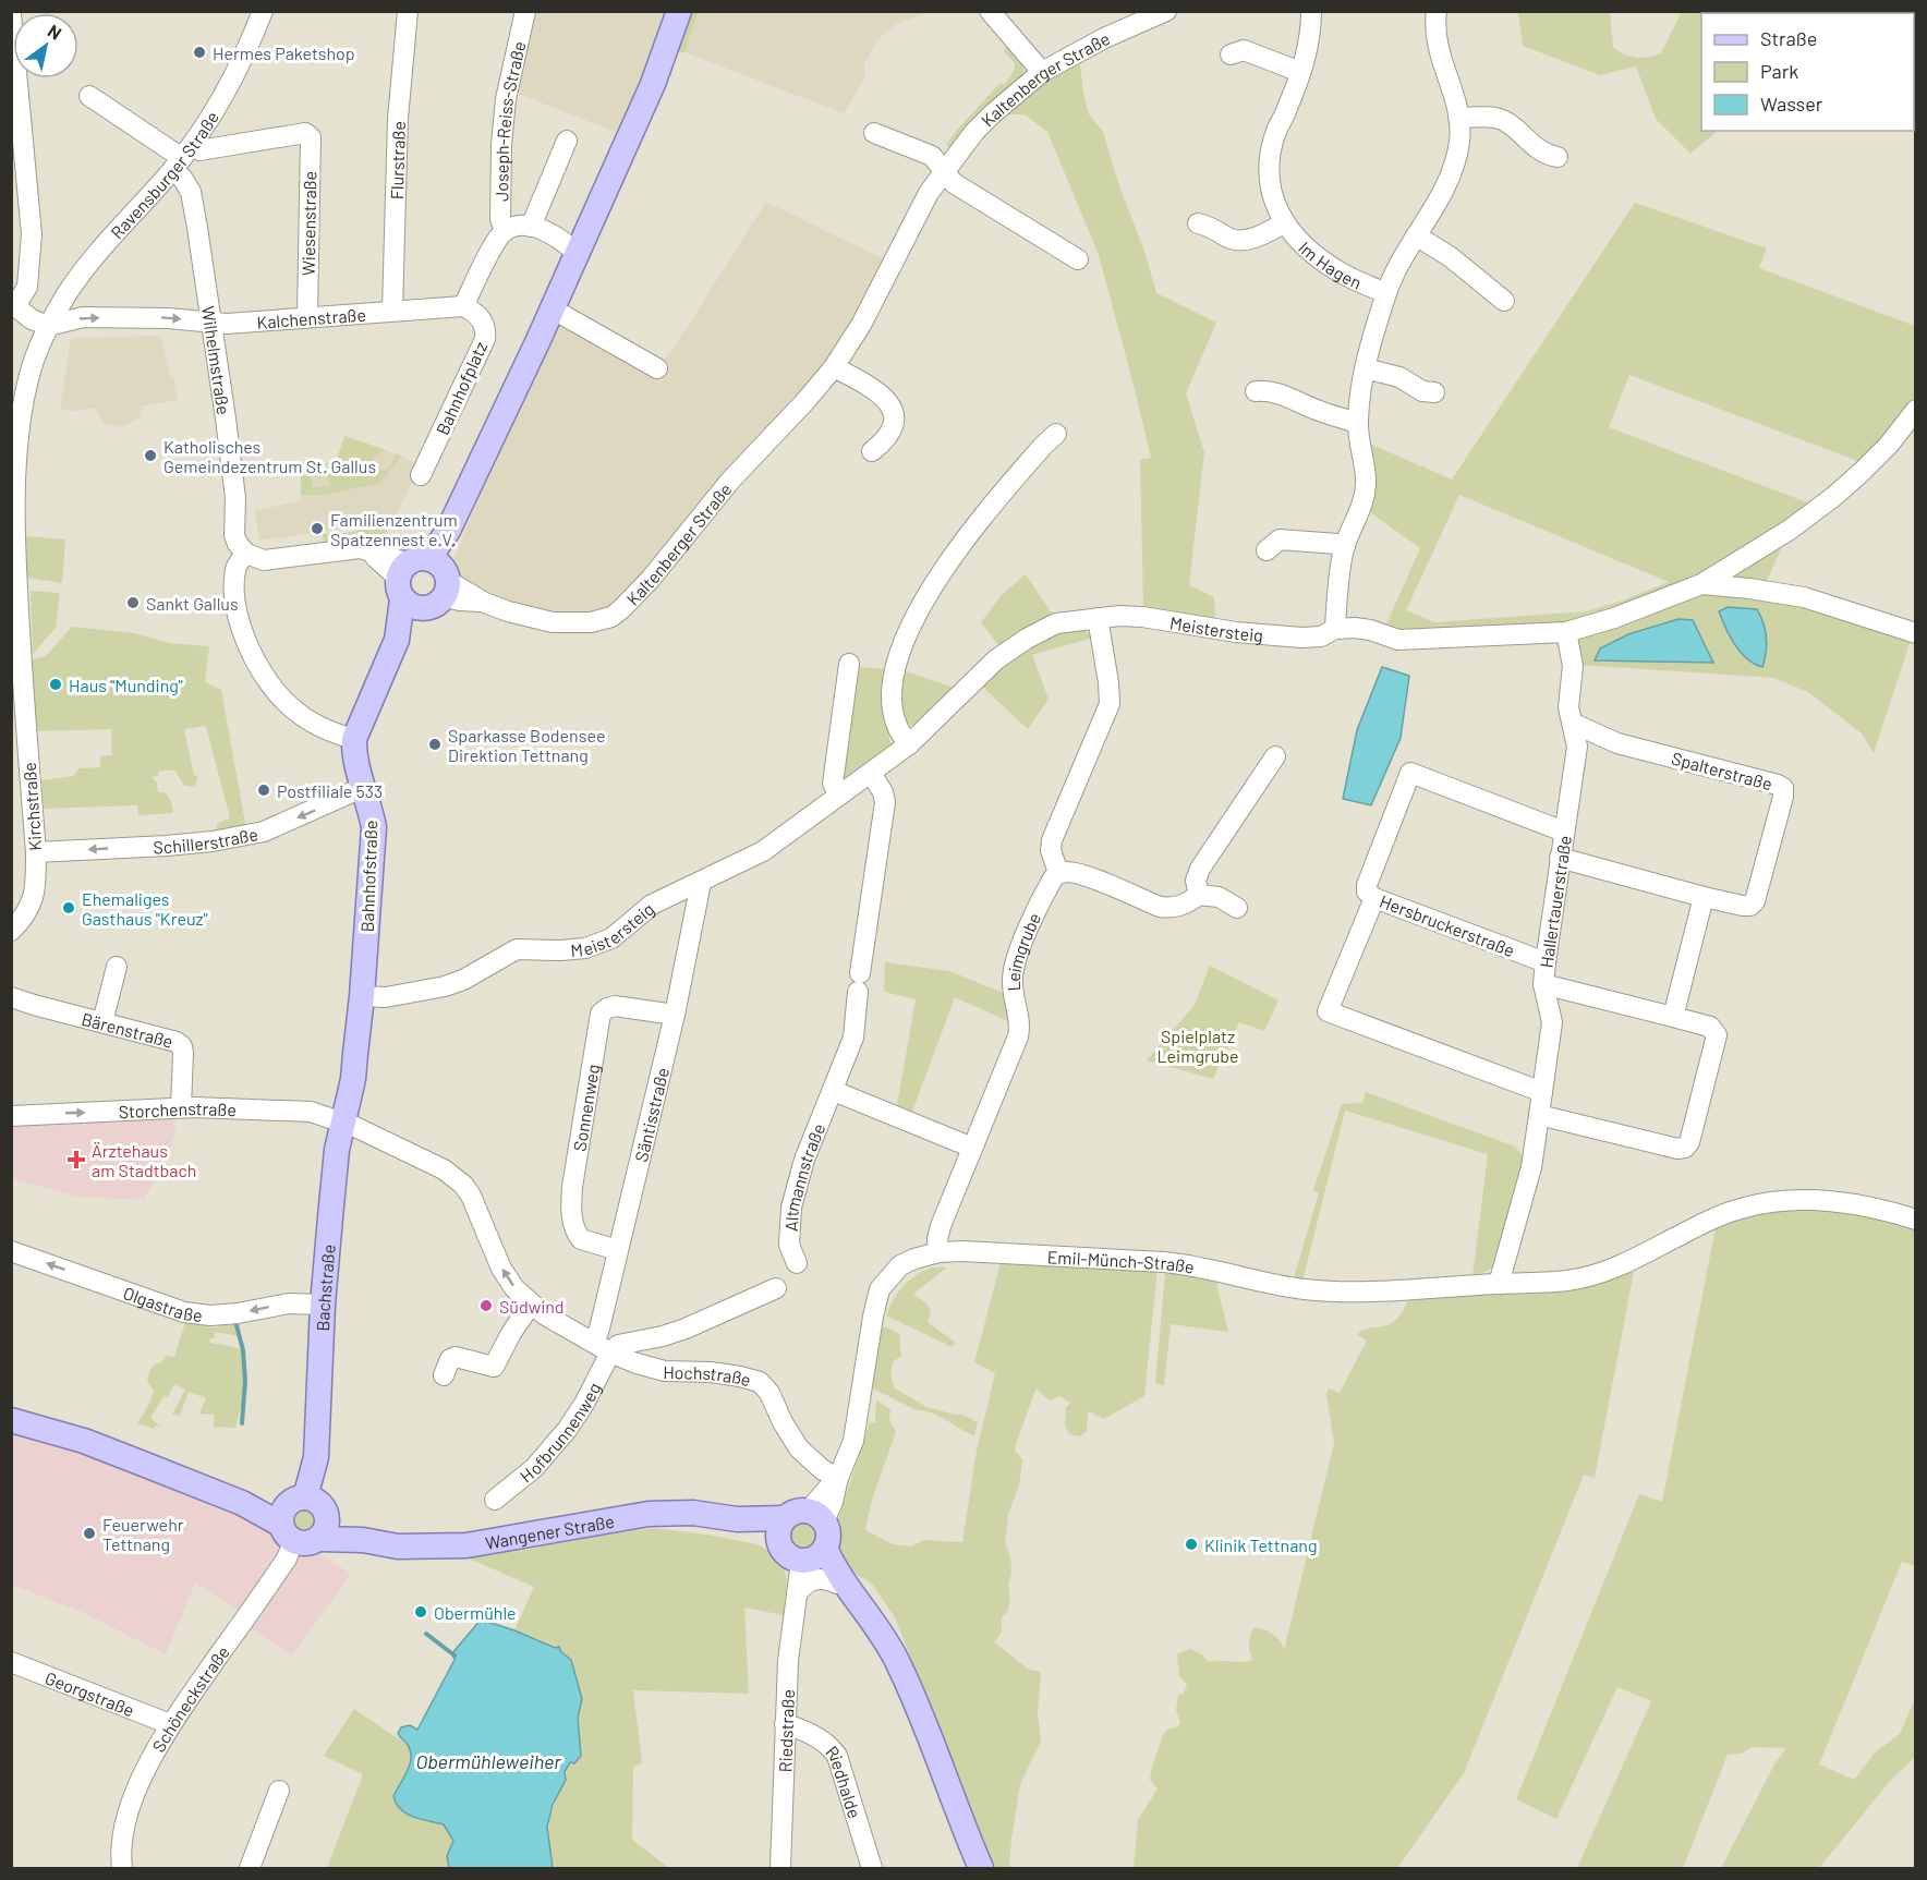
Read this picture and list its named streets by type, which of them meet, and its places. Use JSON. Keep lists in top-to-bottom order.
{
  "streets": {
    "main road": ["Bahnhofstraße", "Bachstraße", "Wangener Straße"],
    "street": [
      "Kaltenberger Straße",
      "Joseph-Reiss-Straße",
      "Flurstraße",
      "Ravensburger Straße",
      "Wiesenstraße",
      "Im Hagen",
      "Kalchenstraße",
      "Wilhelmstraße",
      "Bahnhofplatz",
      "Meistersteig",
      "Spalterstraße",
      "Kirchstraße",
      "Schillerstraße",
      "Hallertauerstraße",
      "Hersbruckerstraße",
      "Leimgrube",
      "Bärenstraße",
      "Sonnenweg",
      "Storchenstraße",
      "Säntisstraße",
      "Altmannstraße",
      "Emil-Münch-Straße",
      "Olgastraße",
      "Hochstraße",
      "Hofbrunnenweg",
      "Georgstraße",
      "Schöneckstraße",
      "Riedstraße",
      "Riedhalde"
    ]
  },
  "crossings": [
    ["Flurstraße", "Kalchenstraße"],
    ["Ravensburger Straße", "Wiesenstraße"],
    ["Ravensburger Straße", "Kalchenstraße"],
    ["Ravensburger Straße", "Wilhelmstraße"],
    ["Ravensburger Straße", "Kirchstraße"],
    ["Wiesenstraße", "Kalchenstraße"],
    ["Wiesenstraße", "Wilhelmstraße"],
    ["Kalchenstraße", "Wilhelmstraße"],
    ["Kalchenstraße", "Bahnhofplatz"],
    ["Kalchenstraße", "Kirchstraße"],
    ["Meistersteig", "Bahnhofstraße"],
    ["Meistersteig", "Hallertauerstraße"],
    ["Meistersteig", "Säntisstraße"],
    ["Meistersteig", "Altmannstraße"],
    ["Spalterstraße", "Hallertauerstraße"],
    ["Kirchstraße", "Schillerstraße"],
    ["Schillerstraße", "Bahnhofstraße"],
    ["Bahnhofstraße", "Storchenstraße"],
    ["Bahnhofstraße", "Bachstraße"],
    ["Bahnhofstraße", "Hochstraße"],
    ["Hallertauerstraße", "Hersbruckerstraße"],
    ["Hallertauerstraße", "Emil-Münch-Straße"],
    ["Leimgrube", "Emil-Münch-Straße"],
    ["Bärenstraße", "Storchenstraße"],
    ["Sonnenweg", "Säntisstraße"],
    ["Storchenstraße", "Bachstraße"],
    ["Storchenstraße", "Hochstraße"],
    ["Säntisstraße", "Hochstraße"],
    ["Säntisstraße", "Hofbrunnenweg"],
    ["Emil-Münch-Straße", "Hochstraße"],
    ["Emil-Münch-Straße", "Wangener Straße"],
    ["Bachstraße", "Olgastraße"],
    ["Bachstraße", "Hochstraße"],
    ["Bachstraße", "Wangener Straße"],
    ["Bachstraße", "Schöneckstraße"],
    ["Hochstraße", "Hofbrunnenweg"],
    ["Wangener Straße", "Schöneckstraße"],
    ["Georgstraße", "Schöneckstraße"],
    ["Riedstraße", "Riedhalde"]
  ],
  "one_way": [
    "Kalchenstraße",
    "Schillerstraße",
    "Storchenstraße",
    "Olgastraße"
  ],
  "water": ["Obermühleweiher"],
  "parks": ["Spielplatz Leimgrube"],
  "places": {
    "other": [
      "Hermes Paketshop",
      "Katholisches Gemeindezentrum St. Gallus",
      "Familienzentrum Spatzennest e.V.",
      "Sankt Gallus",
      "Haus \"Munding\"",
      "Sparkasse Bodensee Direktion Tettnang",
      "Postfiliale 533",
      "Ehemaliges Gasthaus \"Kreuz\"",
      "Südwind",
      "Feuerwehr Tettnang",
      "Klinik Tettnang",
      "Obermühle"
    ],
    "health": ["Ärztehaus am Stadtbach"]
  },
  "legend": ["Straße", "Park", "Wasser"],
  "north": "top right"
}
